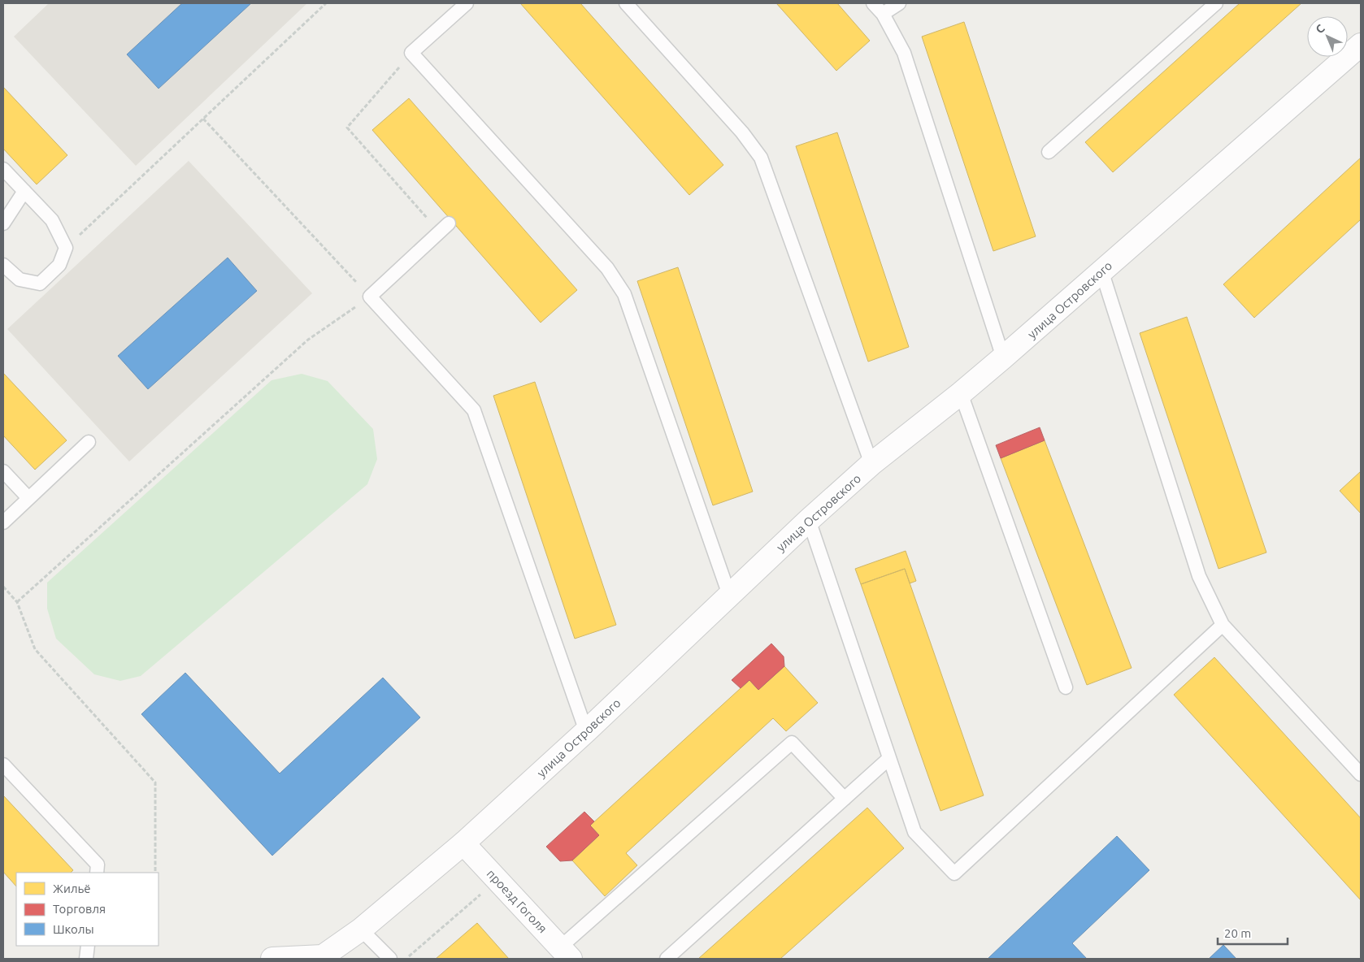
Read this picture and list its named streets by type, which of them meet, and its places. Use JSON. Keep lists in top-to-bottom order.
{
  "streets": {
    "street": ["улица Островского", "проезд Гоголя"]
  },
  "crossings": [
    ["улица Островского", "проезд Гоголя"]
  ],
  "legend": ["Жильё", "Торговля", "Школы"],
  "scale_bar": "20 m",
  "north": "top left"
}
